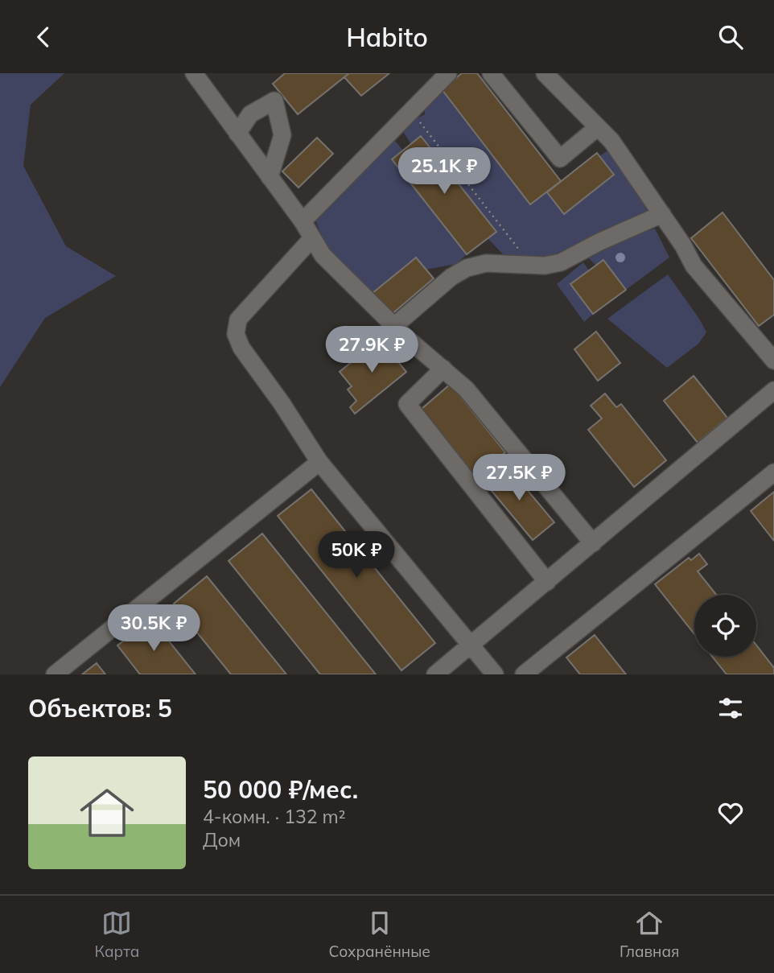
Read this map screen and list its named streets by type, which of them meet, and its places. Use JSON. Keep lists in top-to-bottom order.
{
  "page": {
    "header": "Habito",
    "price": [
      "25.1K ₽",
      "27.9K ₽",
      "27.5K ₽",
      "50K ₽",
      "30.5K ₽"
    ],
    "heading": "Объектов: 5",
    "list": [
      {
        "name": "50 000 ₽/мес.",
        "note": "4-комн. · 132 m² · Дом"
      }
    ],
    "tabs": ["Карта", "Сохранённые", "Главная"]
  }
}
